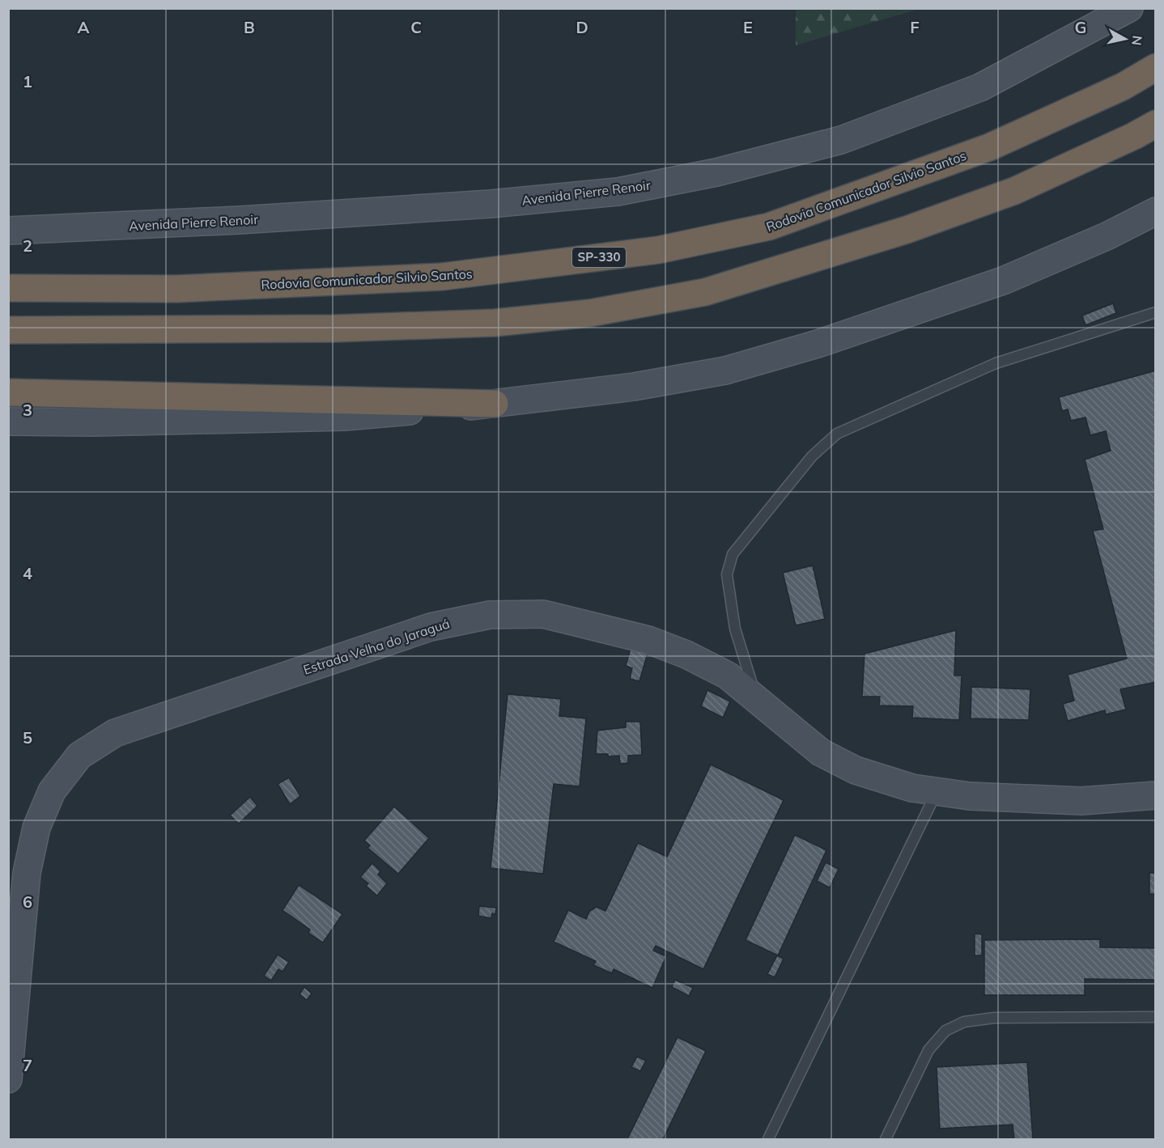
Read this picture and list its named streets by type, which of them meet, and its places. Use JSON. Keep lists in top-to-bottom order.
{
  "streets": {
    "highway": ["Rodovia Comunicador Silvio Santos", "SP-330"],
    "street": ["Avenida Pierre Renoir", "Estrada Velha do Jaraguá"]
  },
  "north": "right",
  "grid": {
    "columns": [
      "A",
      "B",
      "C",
      "D",
      "E",
      "F",
      "G"
    ],
    "rows": [
      "1",
      "2",
      "3",
      "4",
      "5",
      "6",
      "7"
    ]
  }
}
